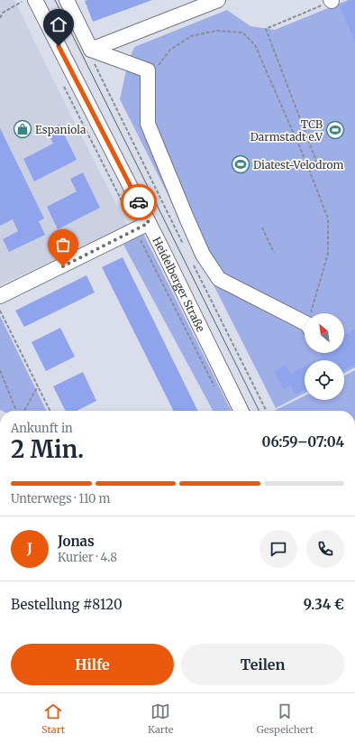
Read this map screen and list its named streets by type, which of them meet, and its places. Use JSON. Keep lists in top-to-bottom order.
{
  "streets": {
    "street": ["Heidelberger Straße"]
  },
  "places": {
    "shop": ["Espaniola"],
    "sports": ["TCB Darmstadt e.V", "Diatest-Velodrom"]
  },
  "north": "top left",
  "page": {
    "heading": ["2 Min.", "Ankunft in", "06:59–07:04"],
    "panel": [
      "Jonas",
      "Kurier · 4.8",
      "Bestellung #8120",
      "9.34 €"
    ],
    "bar": "Unterwegs · 110 m",
    "round": "J",
    "buttons": ["Hilfe", "Teilen"],
    "tabs": ["Start", "Karte", "Gespeichert"]
  }
}
